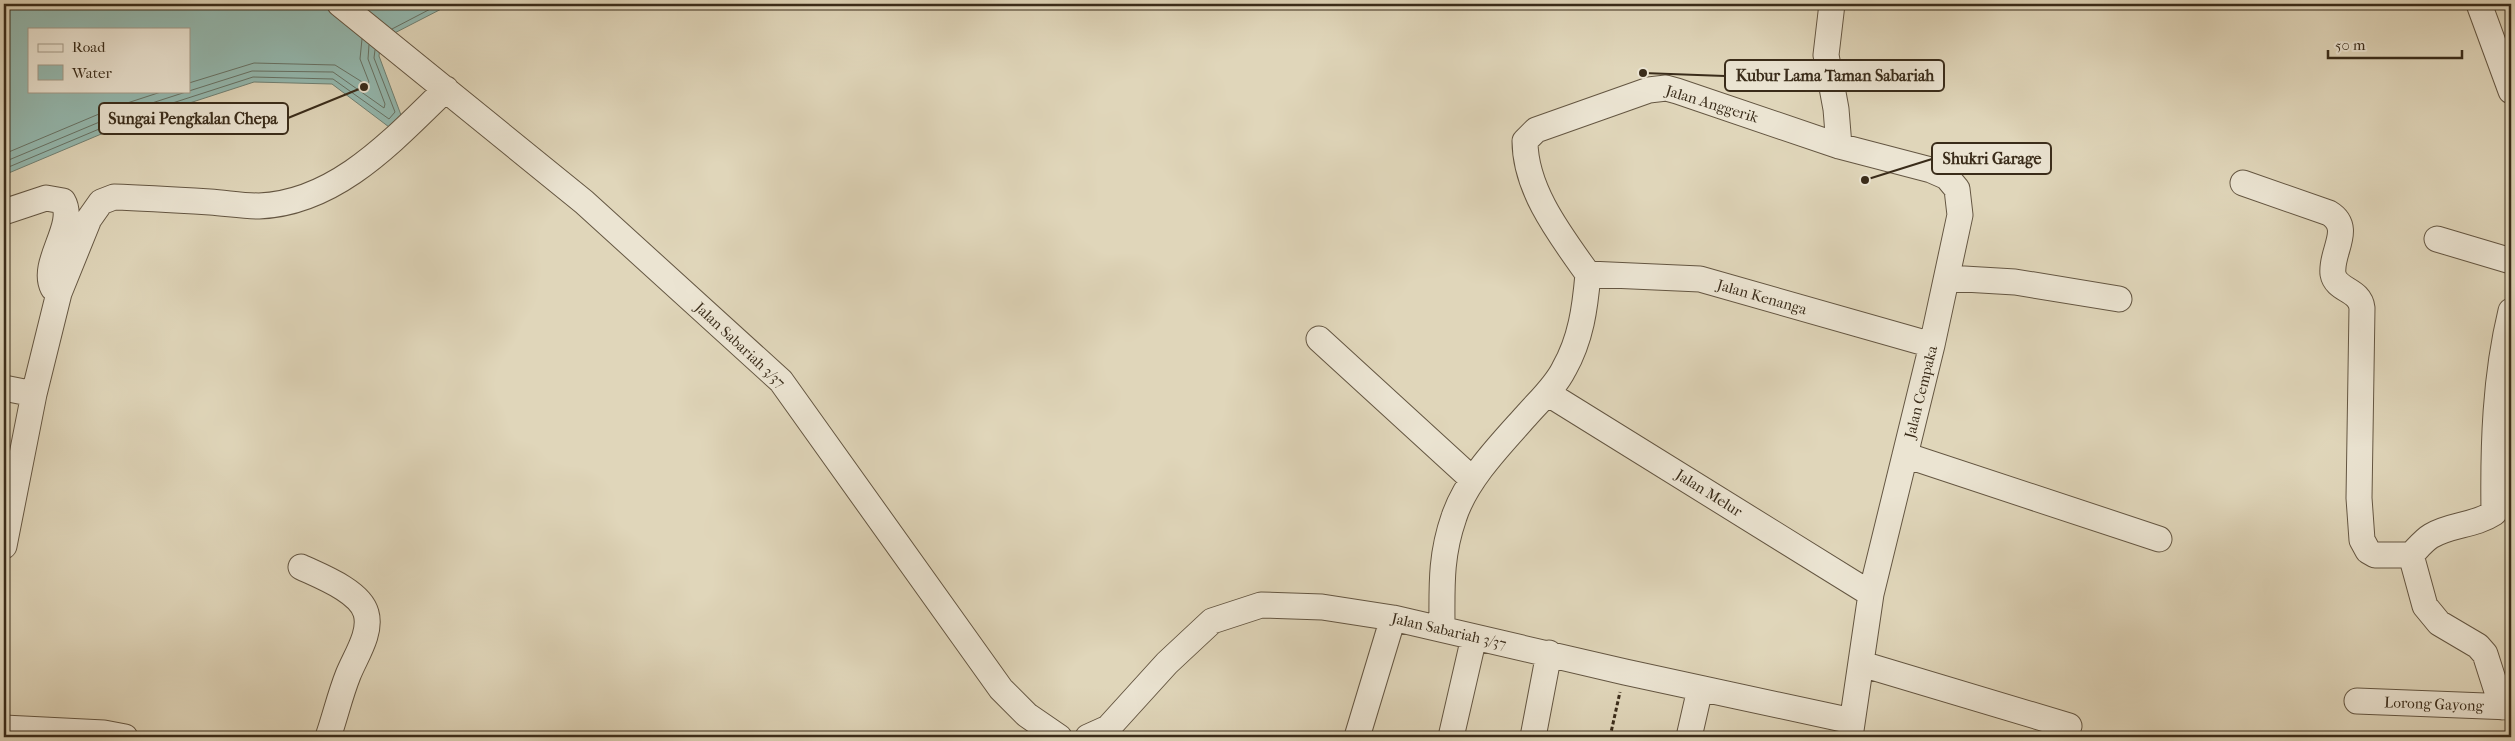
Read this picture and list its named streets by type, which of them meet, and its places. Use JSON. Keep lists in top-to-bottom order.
{
  "streets": {
    "street": [
      "Jalan Anggerik",
      "Jalan Kenanga",
      "Jalan Sabariah 3/37",
      "Jalan Cempaka",
      "Jalan Melur",
      "Lorong Gayong"
    ]
  },
  "crossings": [
    ["Jalan Anggerik", "Jalan Kenanga"],
    ["Jalan Anggerik", "Jalan Cempaka"],
    ["Jalan Kenanga", "Jalan Cempaka"],
    ["Jalan Sabariah 3/37", "Jalan Cempaka"],
    ["Jalan Cempaka", "Jalan Melur"]
  ],
  "places": ["Kubur Lama Taman Sabariah", "Sungai Pengkalan Chepa", "Shukri Garage"],
  "legend": ["Road", "Water"],
  "scale_bar": "50 m"
}
